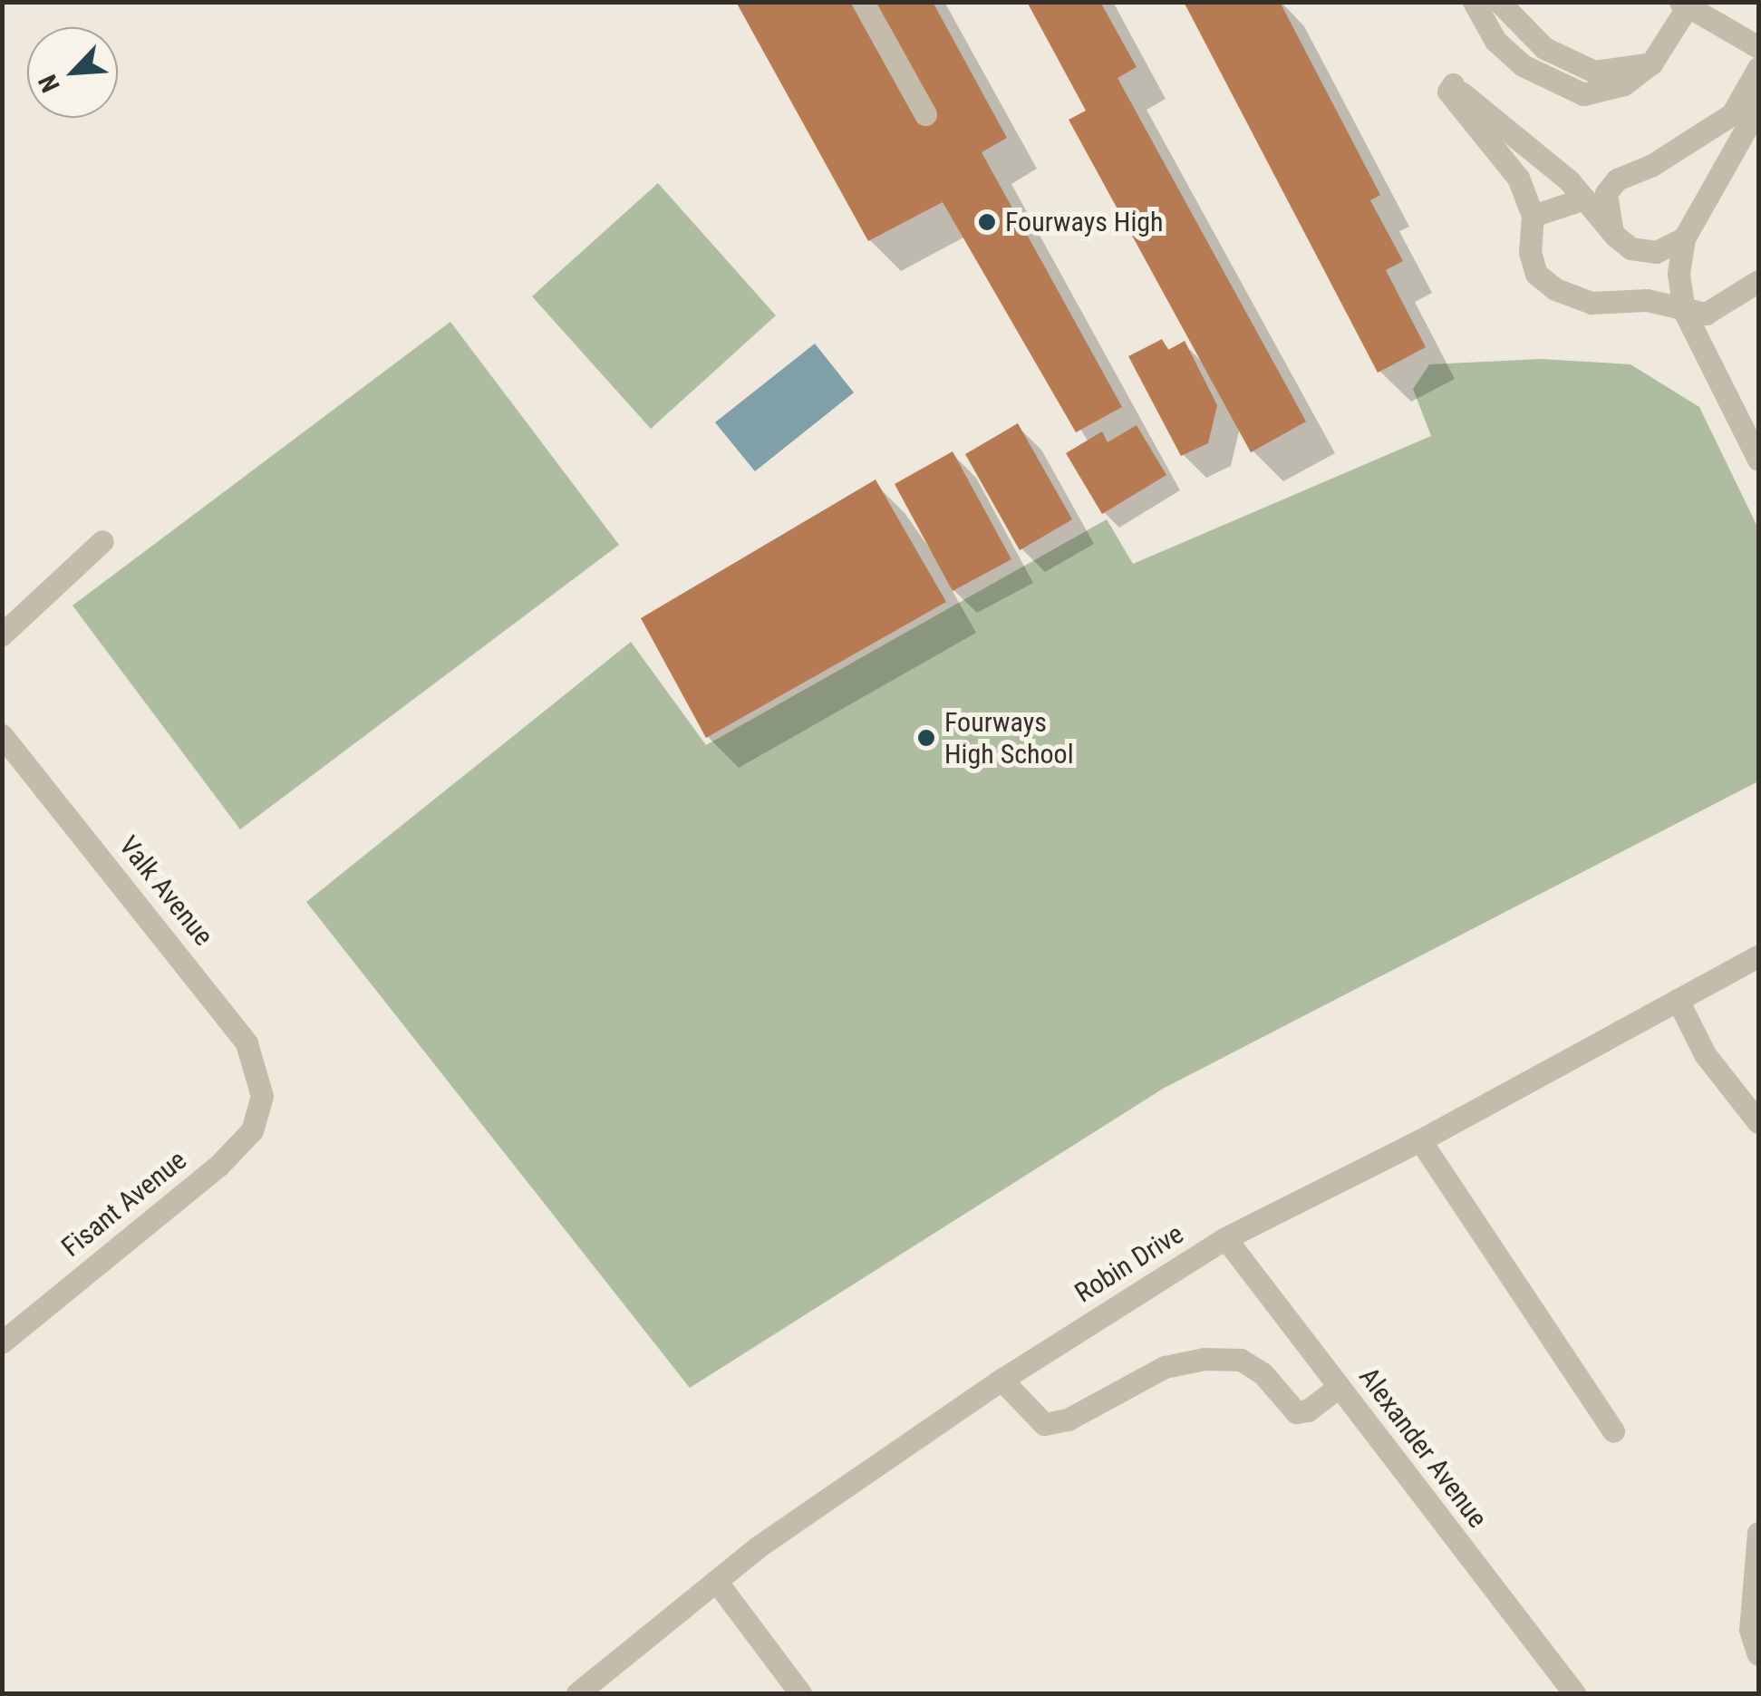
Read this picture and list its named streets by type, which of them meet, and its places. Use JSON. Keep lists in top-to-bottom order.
{
  "streets": {
    "street": [
      "Valk Avenue",
      "Fisant Avenue",
      "Robin Drive",
      "Alexander Avenue"
    ]
  },
  "crossings": [
    ["Valk Avenue", "Fisant Avenue"],
    ["Robin Drive", "Alexander Avenue"]
  ],
  "places": ["Fourways High", "Fourways High School"],
  "north": "bottom left"
}
